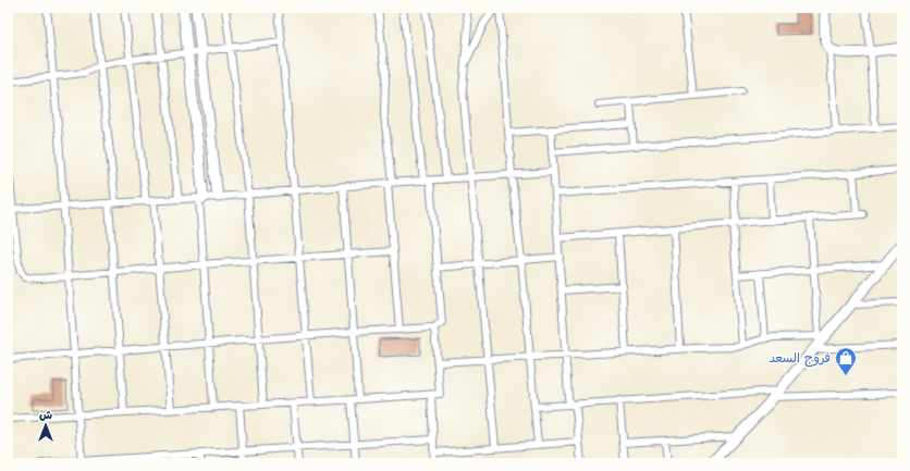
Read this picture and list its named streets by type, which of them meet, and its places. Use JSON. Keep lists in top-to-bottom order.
{
  "places": {
    "shop": ["فروج السعد"]
  },
  "north": "top"
}
